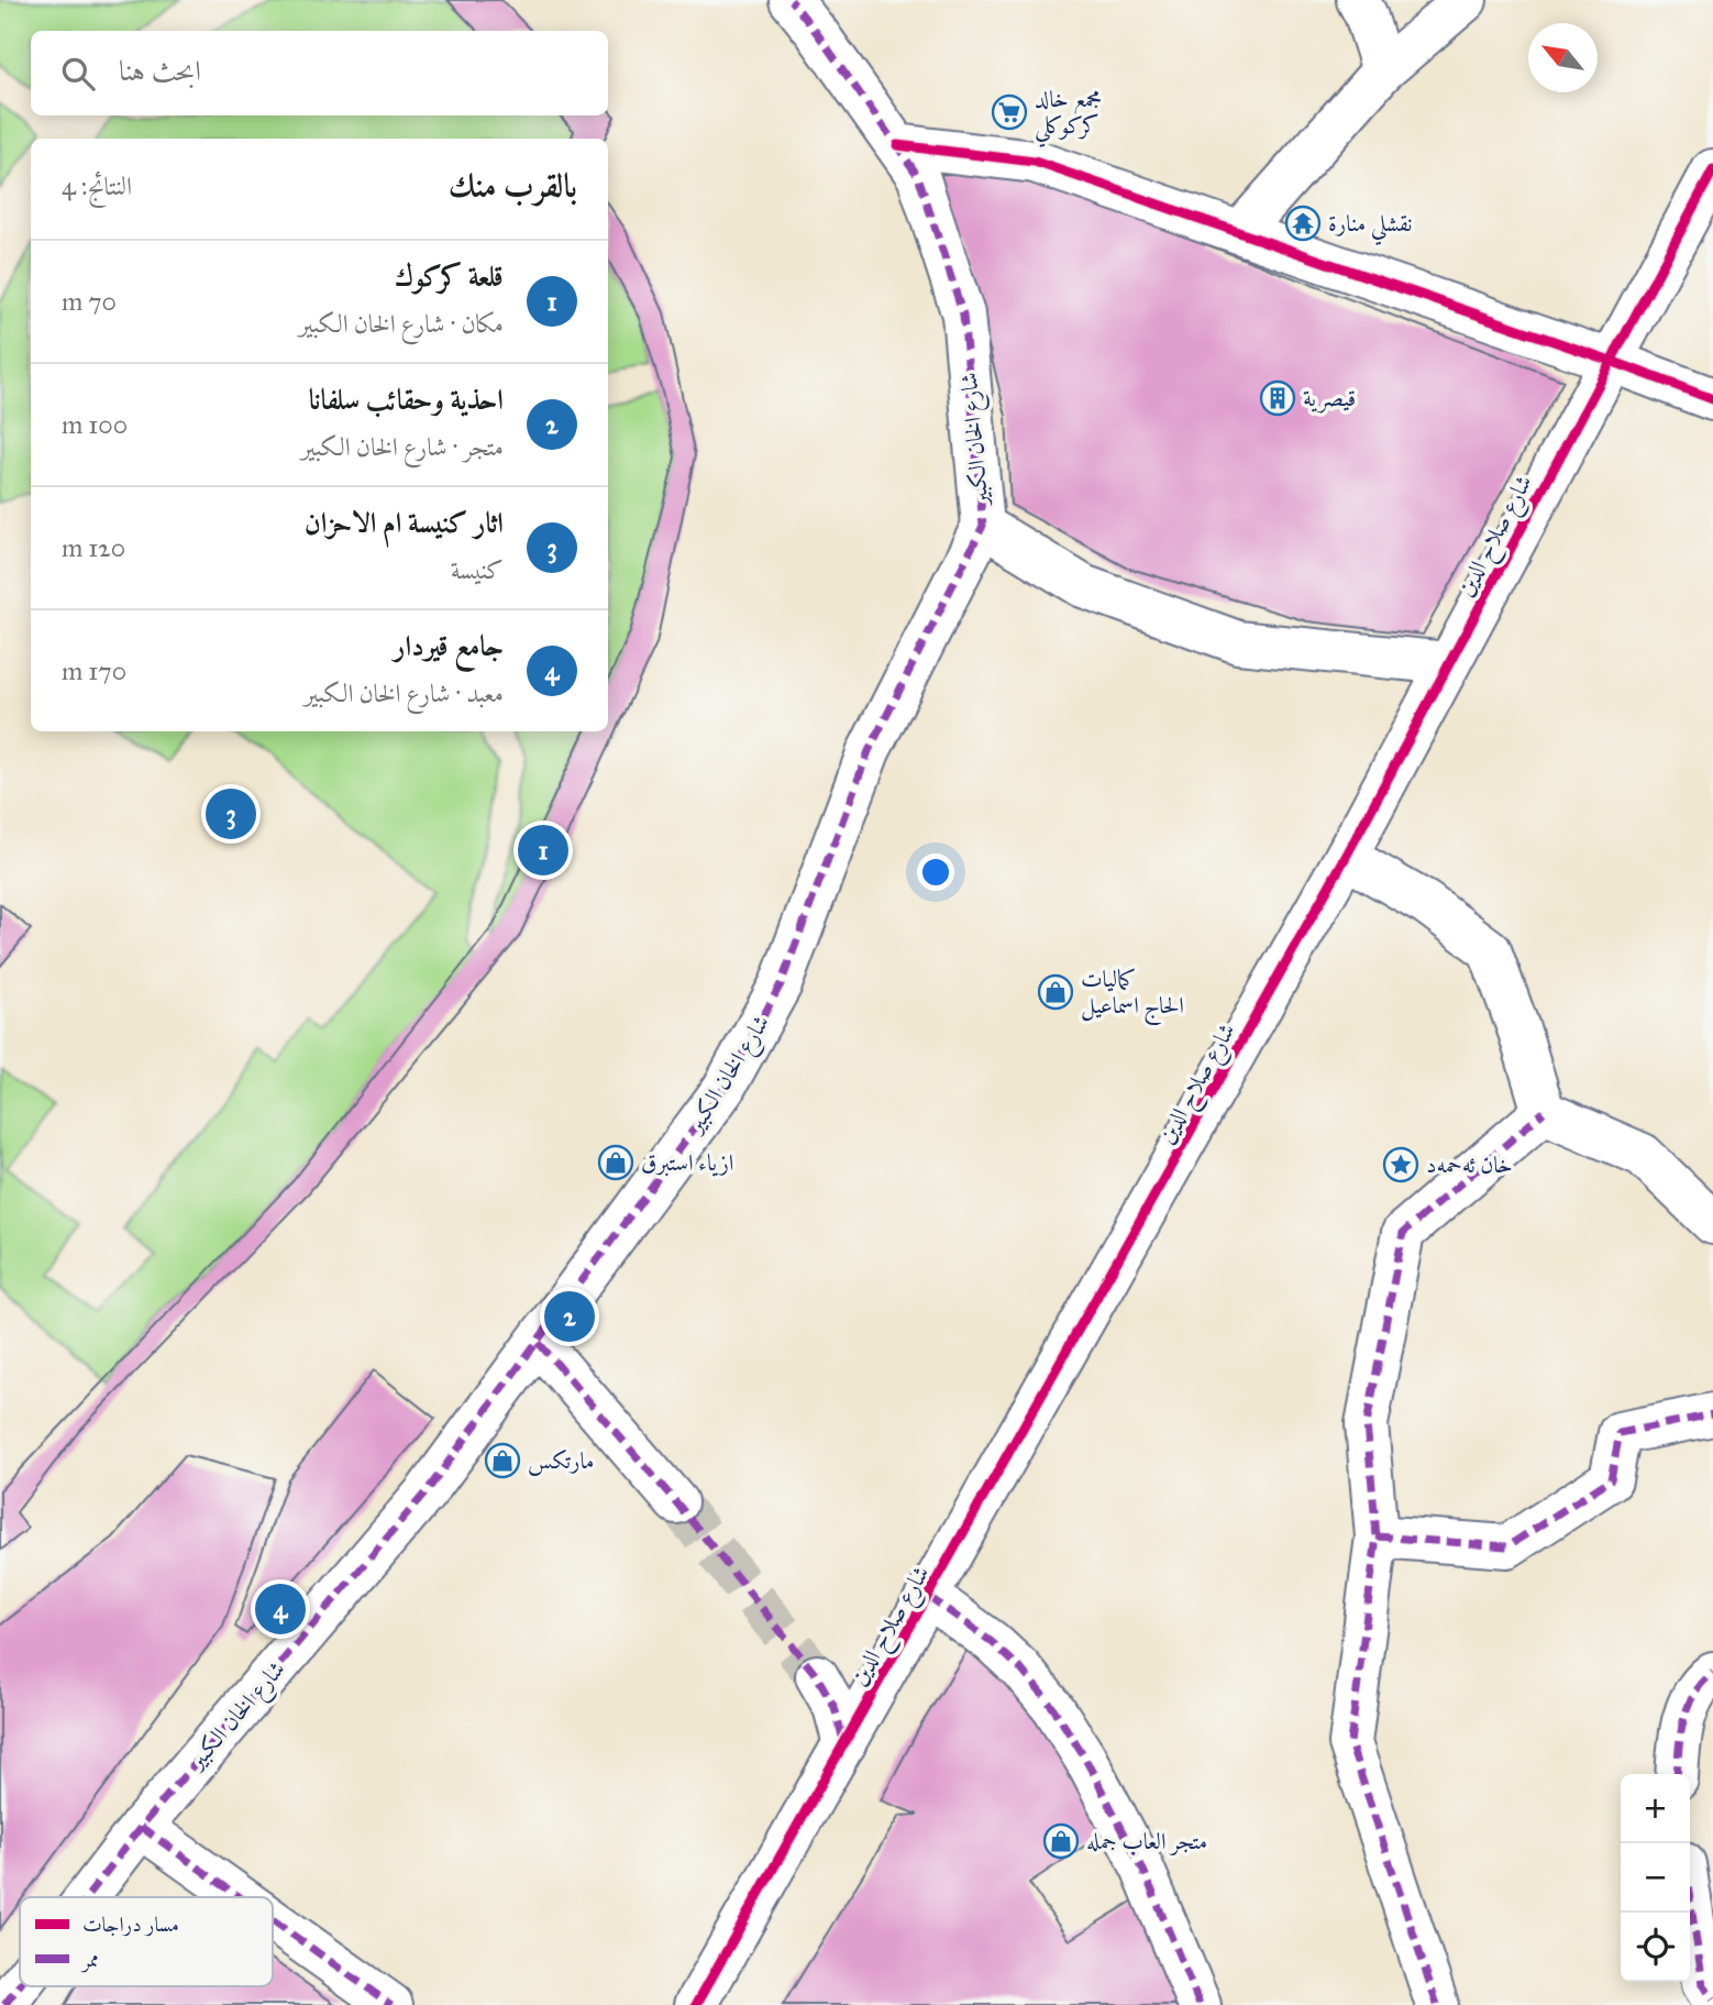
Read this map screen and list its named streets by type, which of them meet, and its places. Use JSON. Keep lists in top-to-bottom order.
{
  "streets": {
    "street": ["شارع الخان الكبير", "شارع صلاح الدين"]
  },
  "places": {
    "supermarket": ["مجمع خالد كركوكلي"],
    "temple": ["نقشلي منارة"],
    "building": ["قيصرية"],
    "shop": [
      "كماليات الحاج اسماعيل",
      "ازياء استبرق",
      "مارتكس",
      "متجر العاب جمله"
    ],
    "place": ["خان ئەحمەد"]
  },
  "legend": ["مسار دراجات", "ممر"],
  "north": "top left",
  "page": {
    "search": "ابحث هنا",
    "heading": ["بالقرب منك", "النتائج: 4"],
    "list": [
      {
        "mark": "1",
        "name": "قلعة كركوك",
        "note": "مكان · شارع الخان الكبير",
        "value": "70 m"
      },
      {
        "mark": "2",
        "name": "احذية وحقائب سلفانا",
        "note": "متجر · شارع الخان الكبير",
        "value": "100 m"
      },
      {
        "mark": "3",
        "name": "اثار كنيسة ام الاحزان",
        "note": "كنيسة",
        "value": "120 m"
      },
      {
        "mark": "4",
        "name": "جامع قيردار",
        "note": "معبد · شارع الخان الكبير",
        "value": "170 m"
      }
    ],
    "pins": [
      "3",
      "1",
      "2",
      "4"
    ],
    "map_buttons": ["+", "−"]
  }
}
